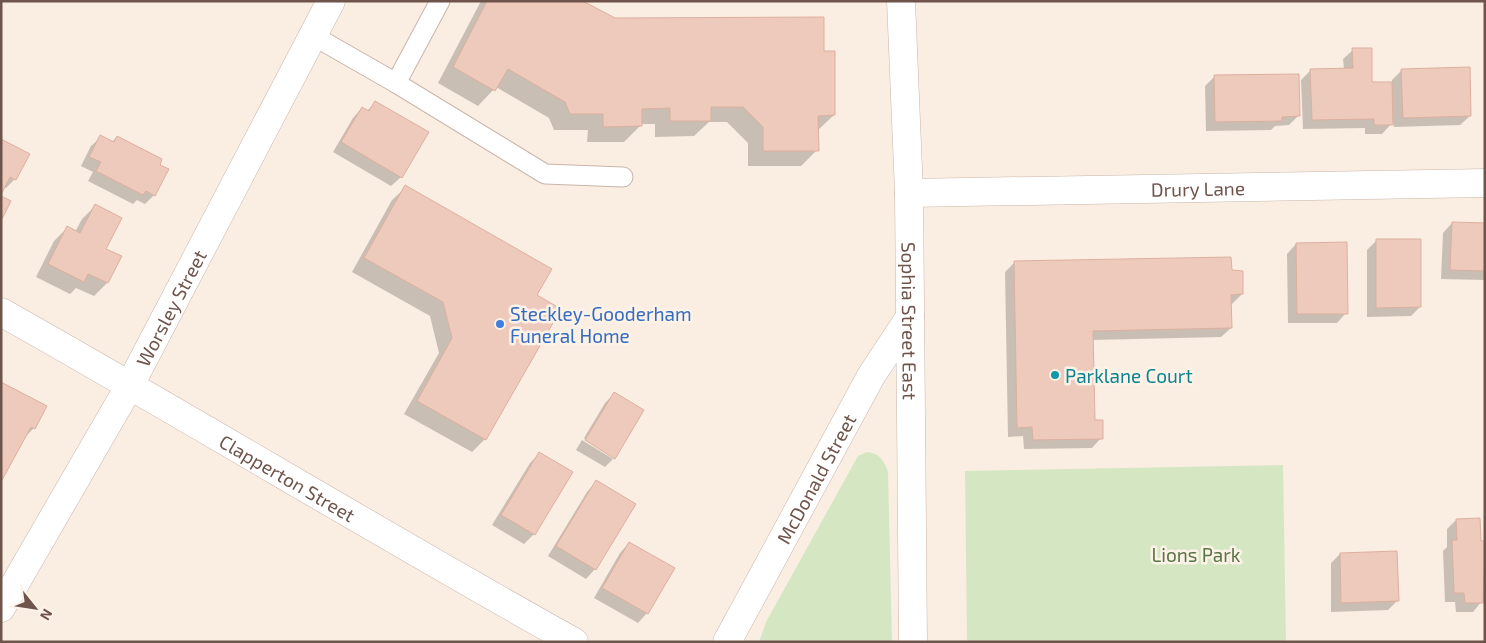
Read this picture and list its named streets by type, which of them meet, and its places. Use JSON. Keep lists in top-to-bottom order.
{
  "streets": {
    "street": [
      "Drury Lane",
      "Worsley Street",
      "Sophia Street East",
      "Clapperton Street",
      "McDonald Street"
    ]
  },
  "crossings": [
    ["Drury Lane", "Sophia Street East"],
    ["Worsley Street", "Clapperton Street"],
    ["Sophia Street East", "McDonald Street"]
  ],
  "parks": ["Lions Park"],
  "places": ["Steckley-Gooderham Funeral Home", "Parklane Court"],
  "north": "bottom right"
}
